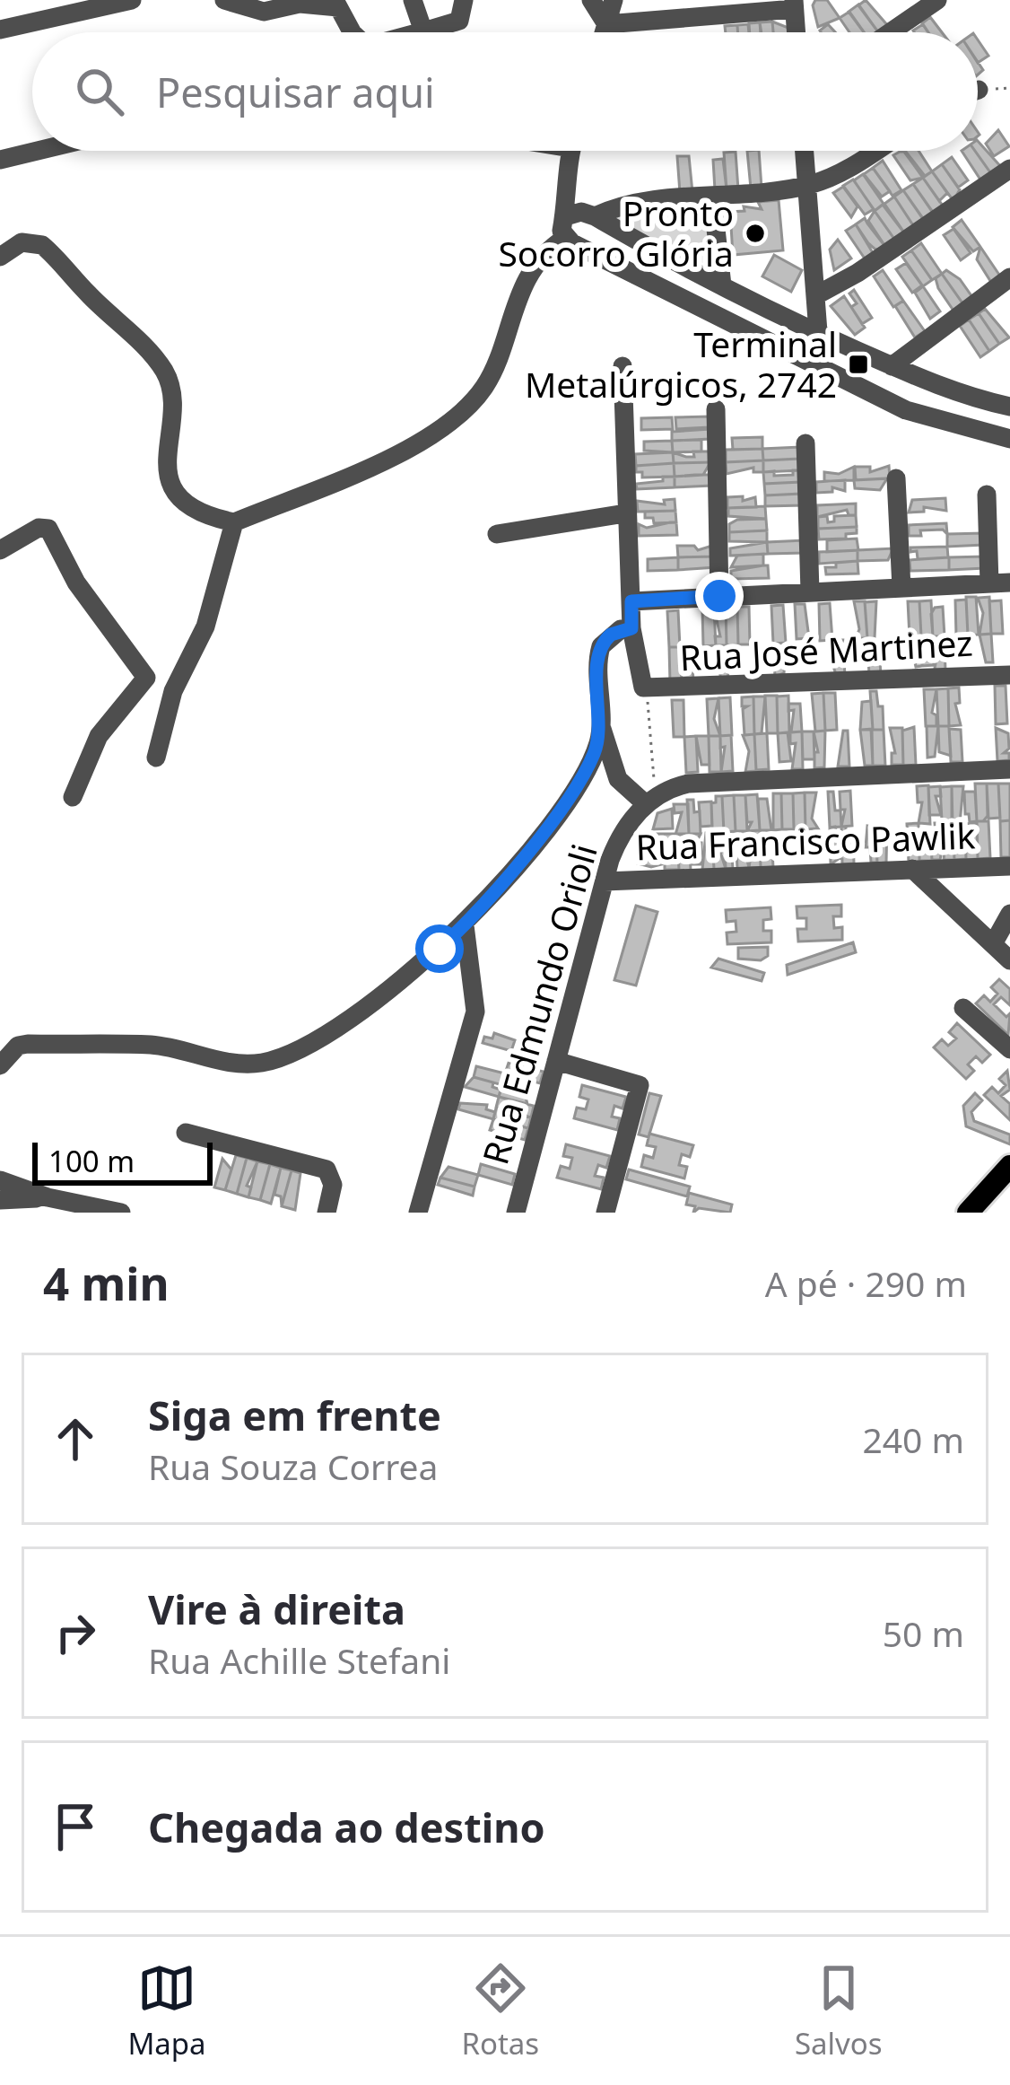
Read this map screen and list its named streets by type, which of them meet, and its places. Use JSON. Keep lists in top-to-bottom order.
{
  "streets": {
    "street": ["Rua José Martinez", "Rua Francisco Pawlik", "Rua Edmundo Orioli"]
  },
  "crossings": [
    ["Rua Francisco Pawlik", "Rua Edmundo Orioli"]
  ],
  "places": {
    "other": ["Pronto Socorro Glória"],
    "transit": ["Terminal Metalúrgicos, 2742"]
  },
  "scale_bar": "100 m",
  "page": {
    "search": "Pesquisar aqui",
    "scale": "100 m",
    "heading": ["4 min", "A pé · 290 m"],
    "list": [
      ["Siga em frente", "Rua Souza Correa", "240 m"],
      ["Vire à direita", "Rua Achille Stefani", "50 m"],
      "Chegada ao destino"
    ],
    "nav": ["Mapa", "Rotas", "Salvos"]
  }
}
